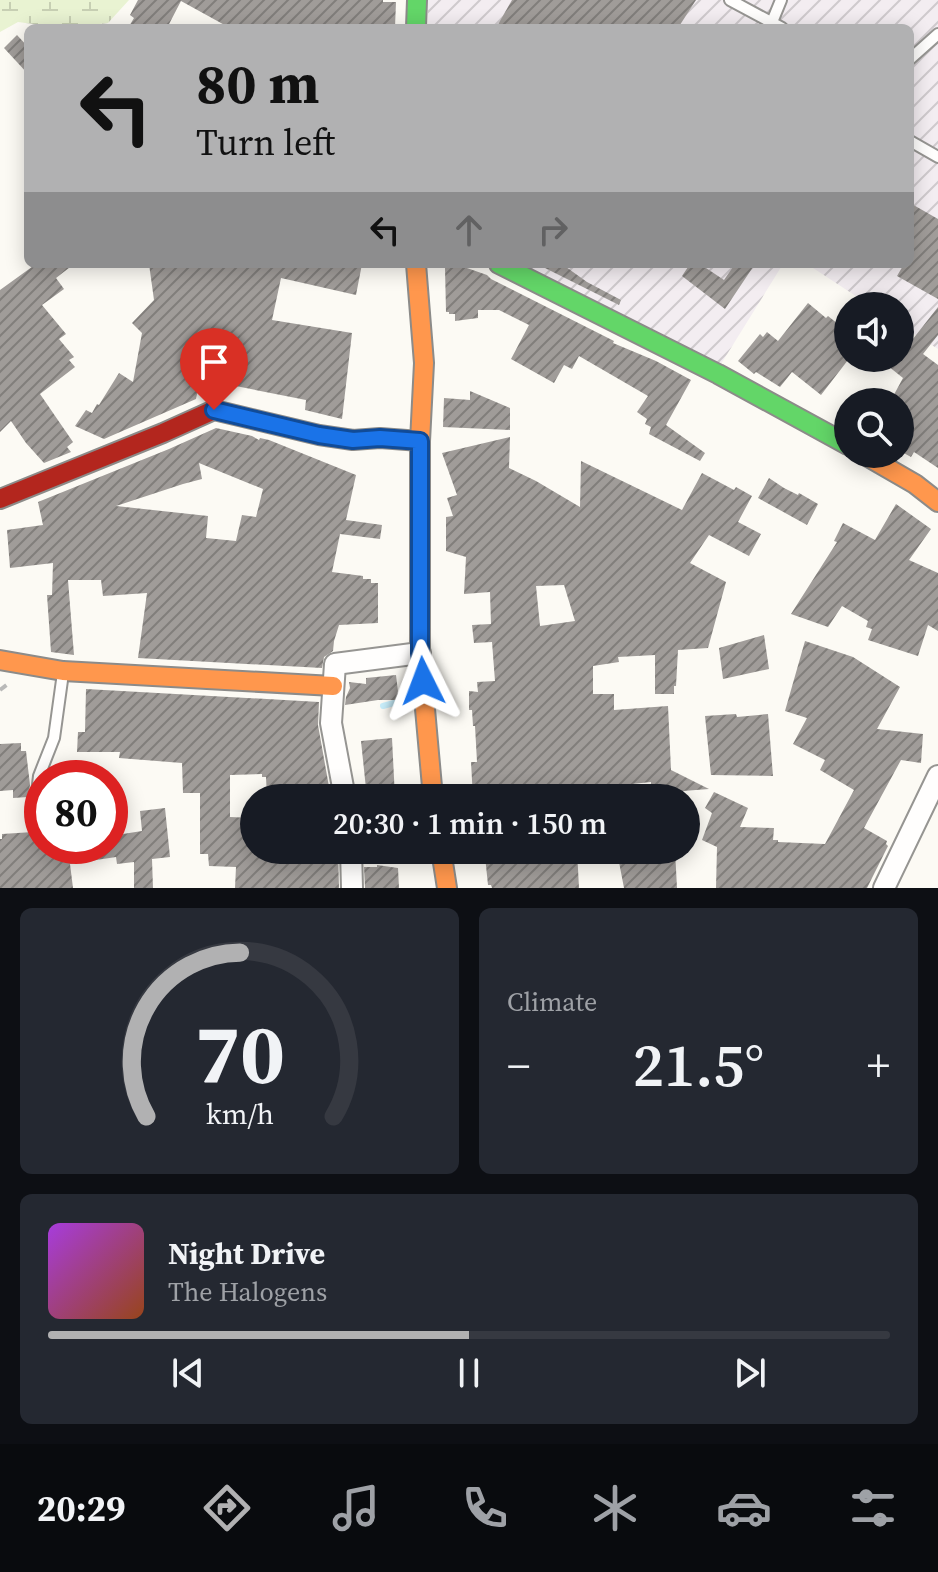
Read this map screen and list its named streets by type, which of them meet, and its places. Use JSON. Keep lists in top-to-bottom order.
{
  "page": {
    "turn": ["80 m", "Turn left"],
    "limit": "80",
    "trip": "20:30 · 1 min · 150 m",
    "tile": "Climate",
    "heat": ["−", "21.5°", "+"],
    "song": ["Night Drive", "The Halogens"],
    "tabs": "20:29",
    "gauge": ["70", "km/h"]
  }
}
